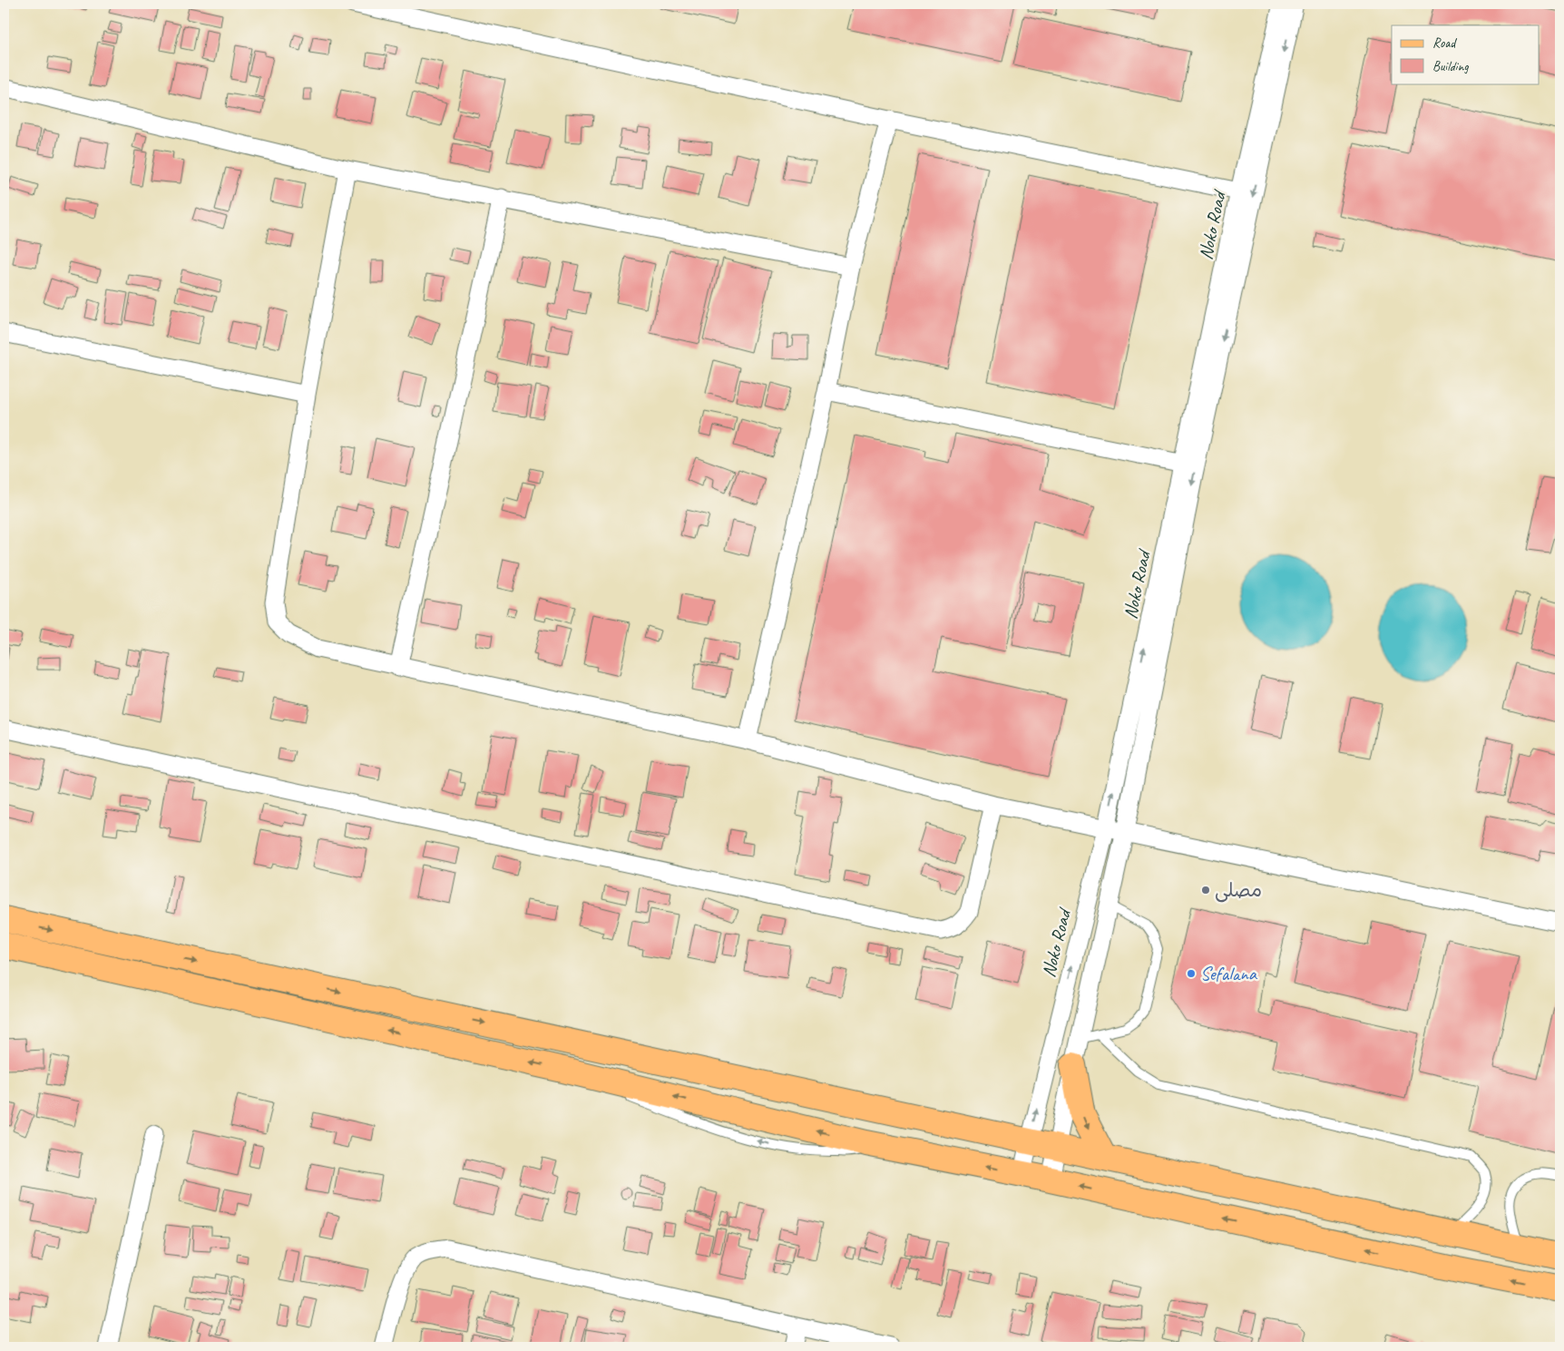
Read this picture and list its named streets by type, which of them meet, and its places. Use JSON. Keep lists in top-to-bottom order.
{
  "streets": {
    "street": ["Noko Road"]
  },
  "places": ["مصلى", "Sefalana"],
  "legend": ["Road", "Building"]
}
